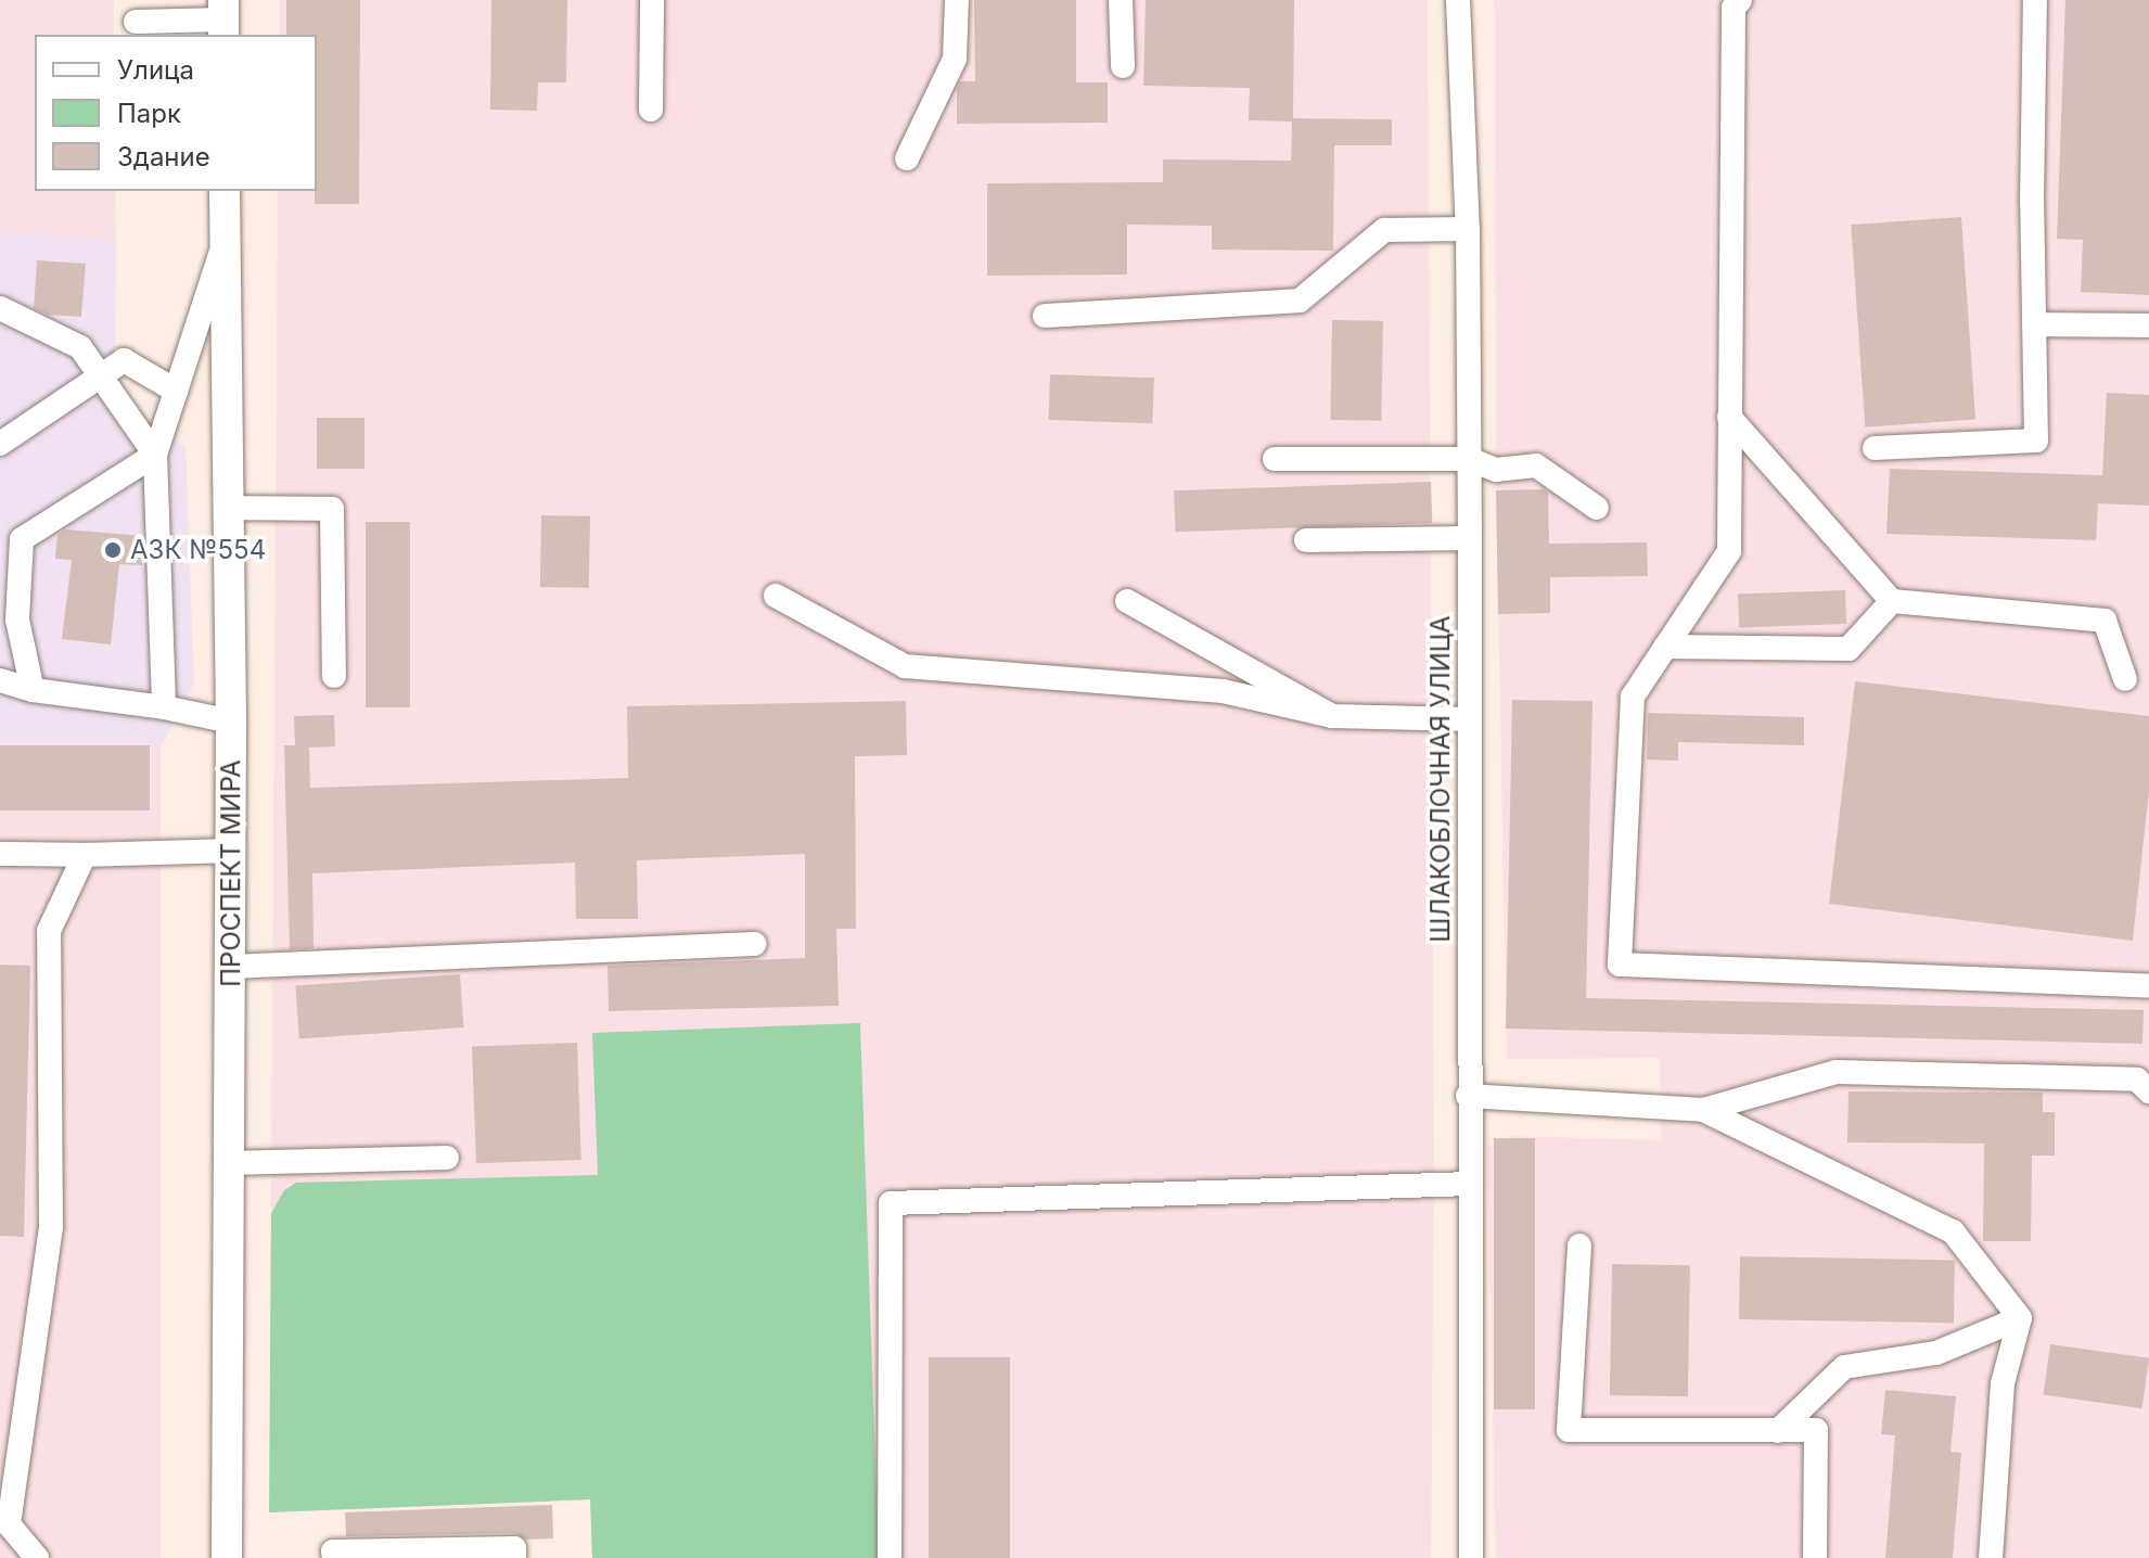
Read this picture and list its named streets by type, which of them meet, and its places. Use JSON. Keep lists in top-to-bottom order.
{
  "streets": {
    "main road": ["ПРОСПЕКТ МИРА"],
    "street": ["ШЛАКОБЛОЧНАЯ УЛИЦА"]
  },
  "places": ["АЗК №554"],
  "legend": ["Улица", "Парк", "Здание"]
}
